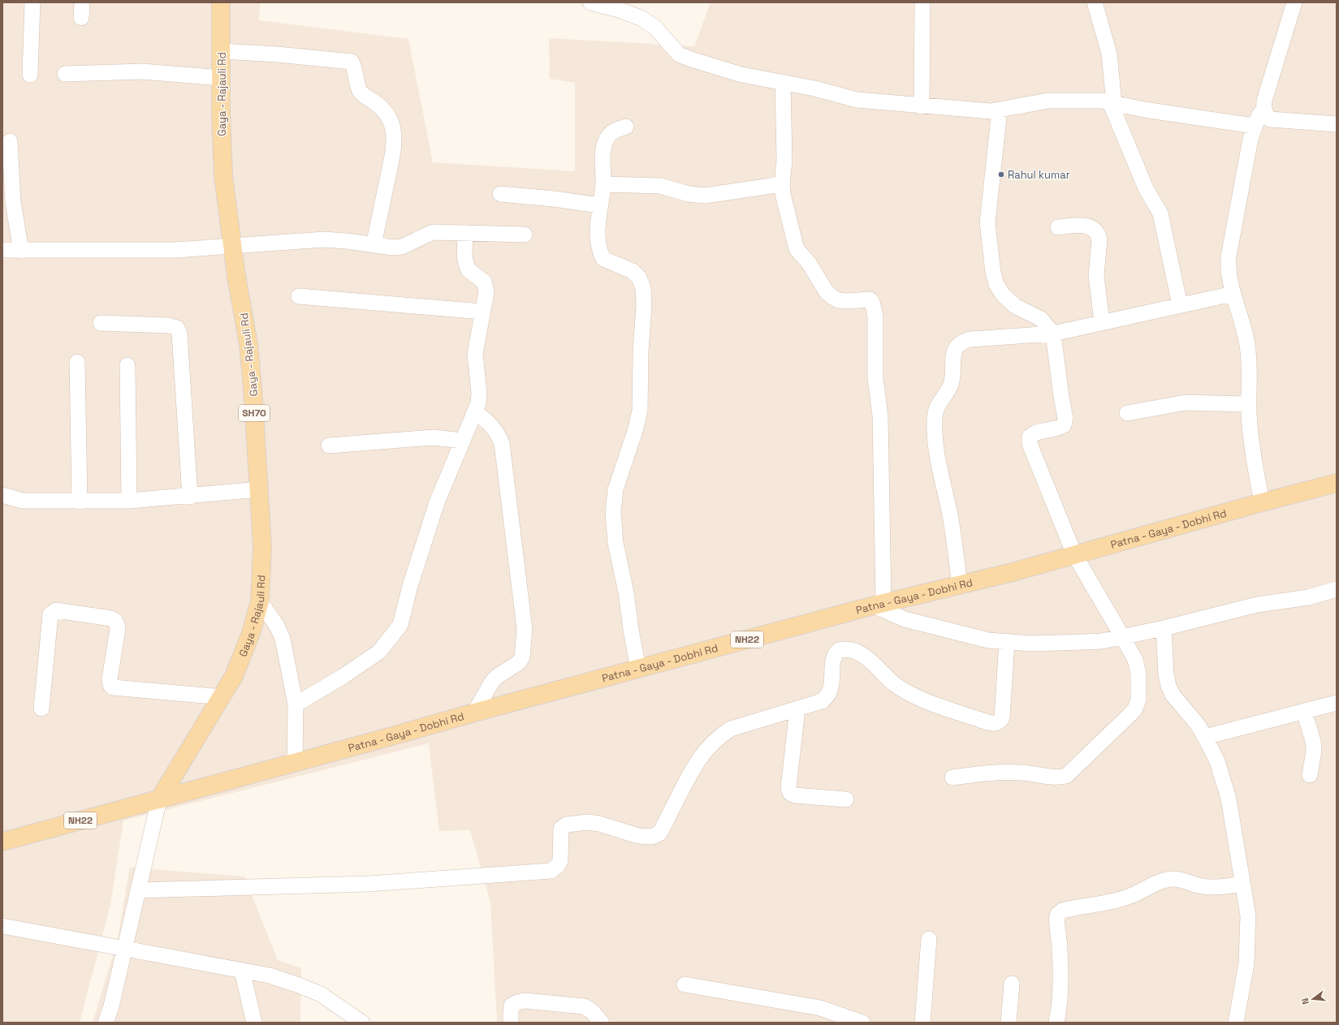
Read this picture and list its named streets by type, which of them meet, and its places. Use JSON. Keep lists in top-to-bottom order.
{
  "streets": {
    "main road": [
      "Gaya - Rajauli Rd",
      "SH70",
      "Patna - Gaya - Dobhi Rd",
      "NH22"
    ]
  },
  "crossings": [
    ["Gaya - Rajauli Rd", "Patna - Gaya - Dobhi Rd"]
  ],
  "places": ["Rahul kumar"],
  "north": "left"
}
